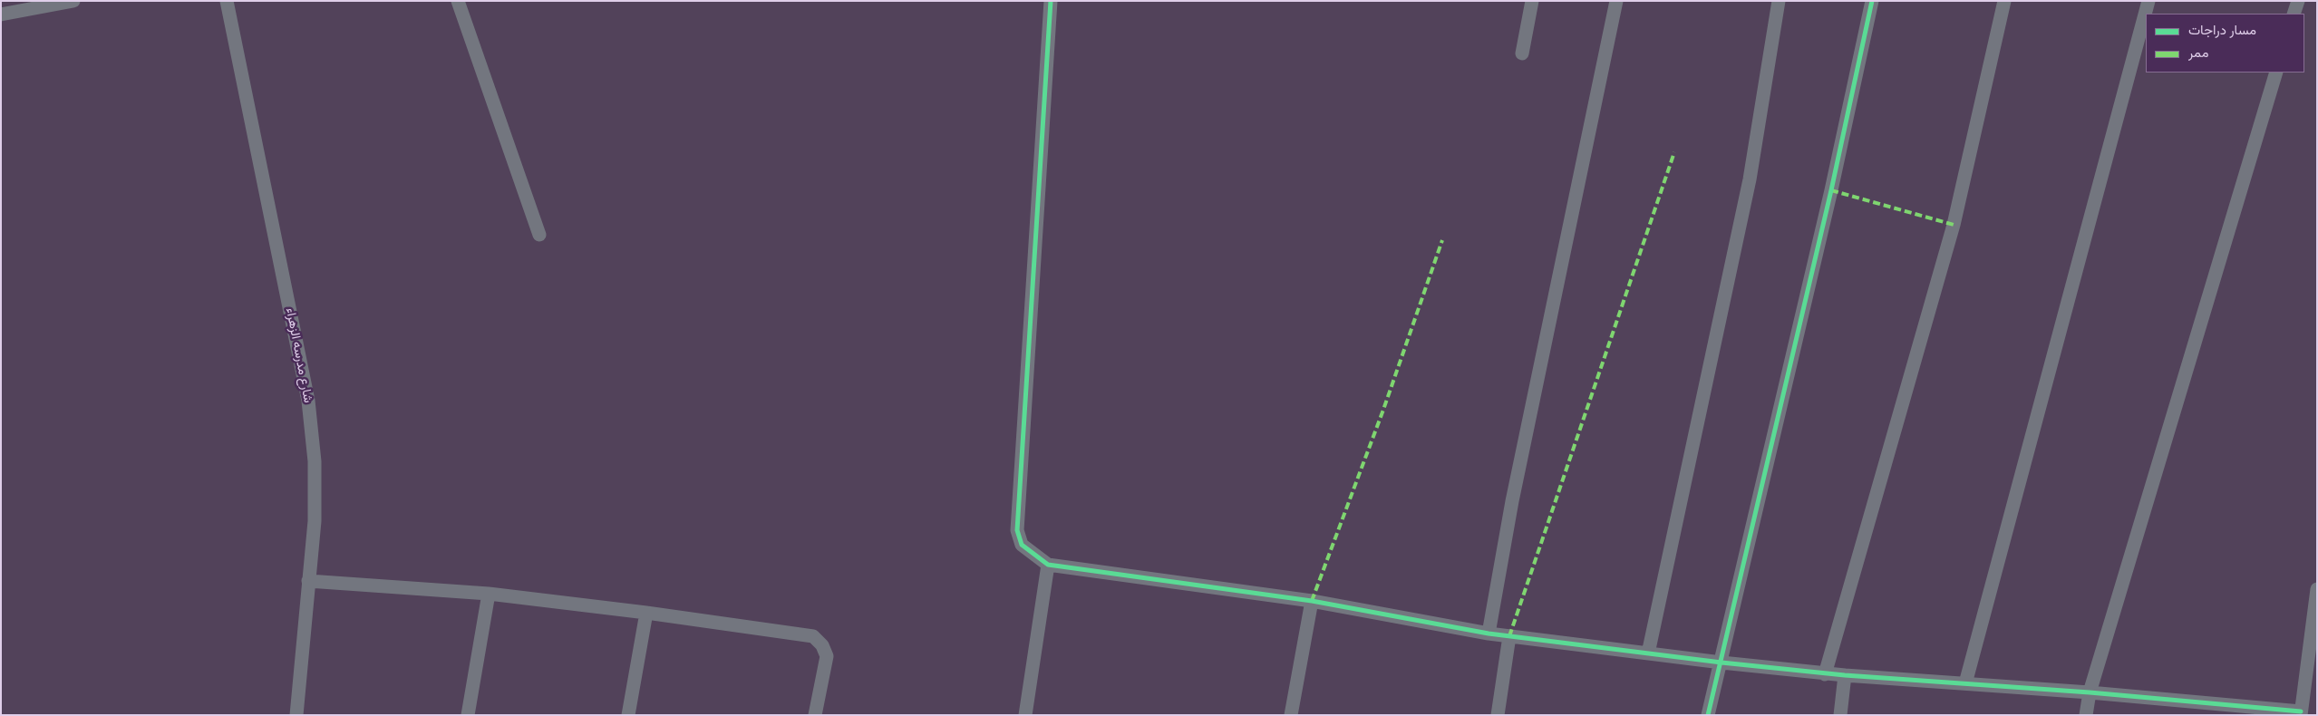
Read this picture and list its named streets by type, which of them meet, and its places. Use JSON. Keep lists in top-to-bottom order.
{
  "streets": {
    "street": ["شارع مدرسه الزهراء"]
  },
  "legend": ["مسار دراجات", "ممر"]
}
